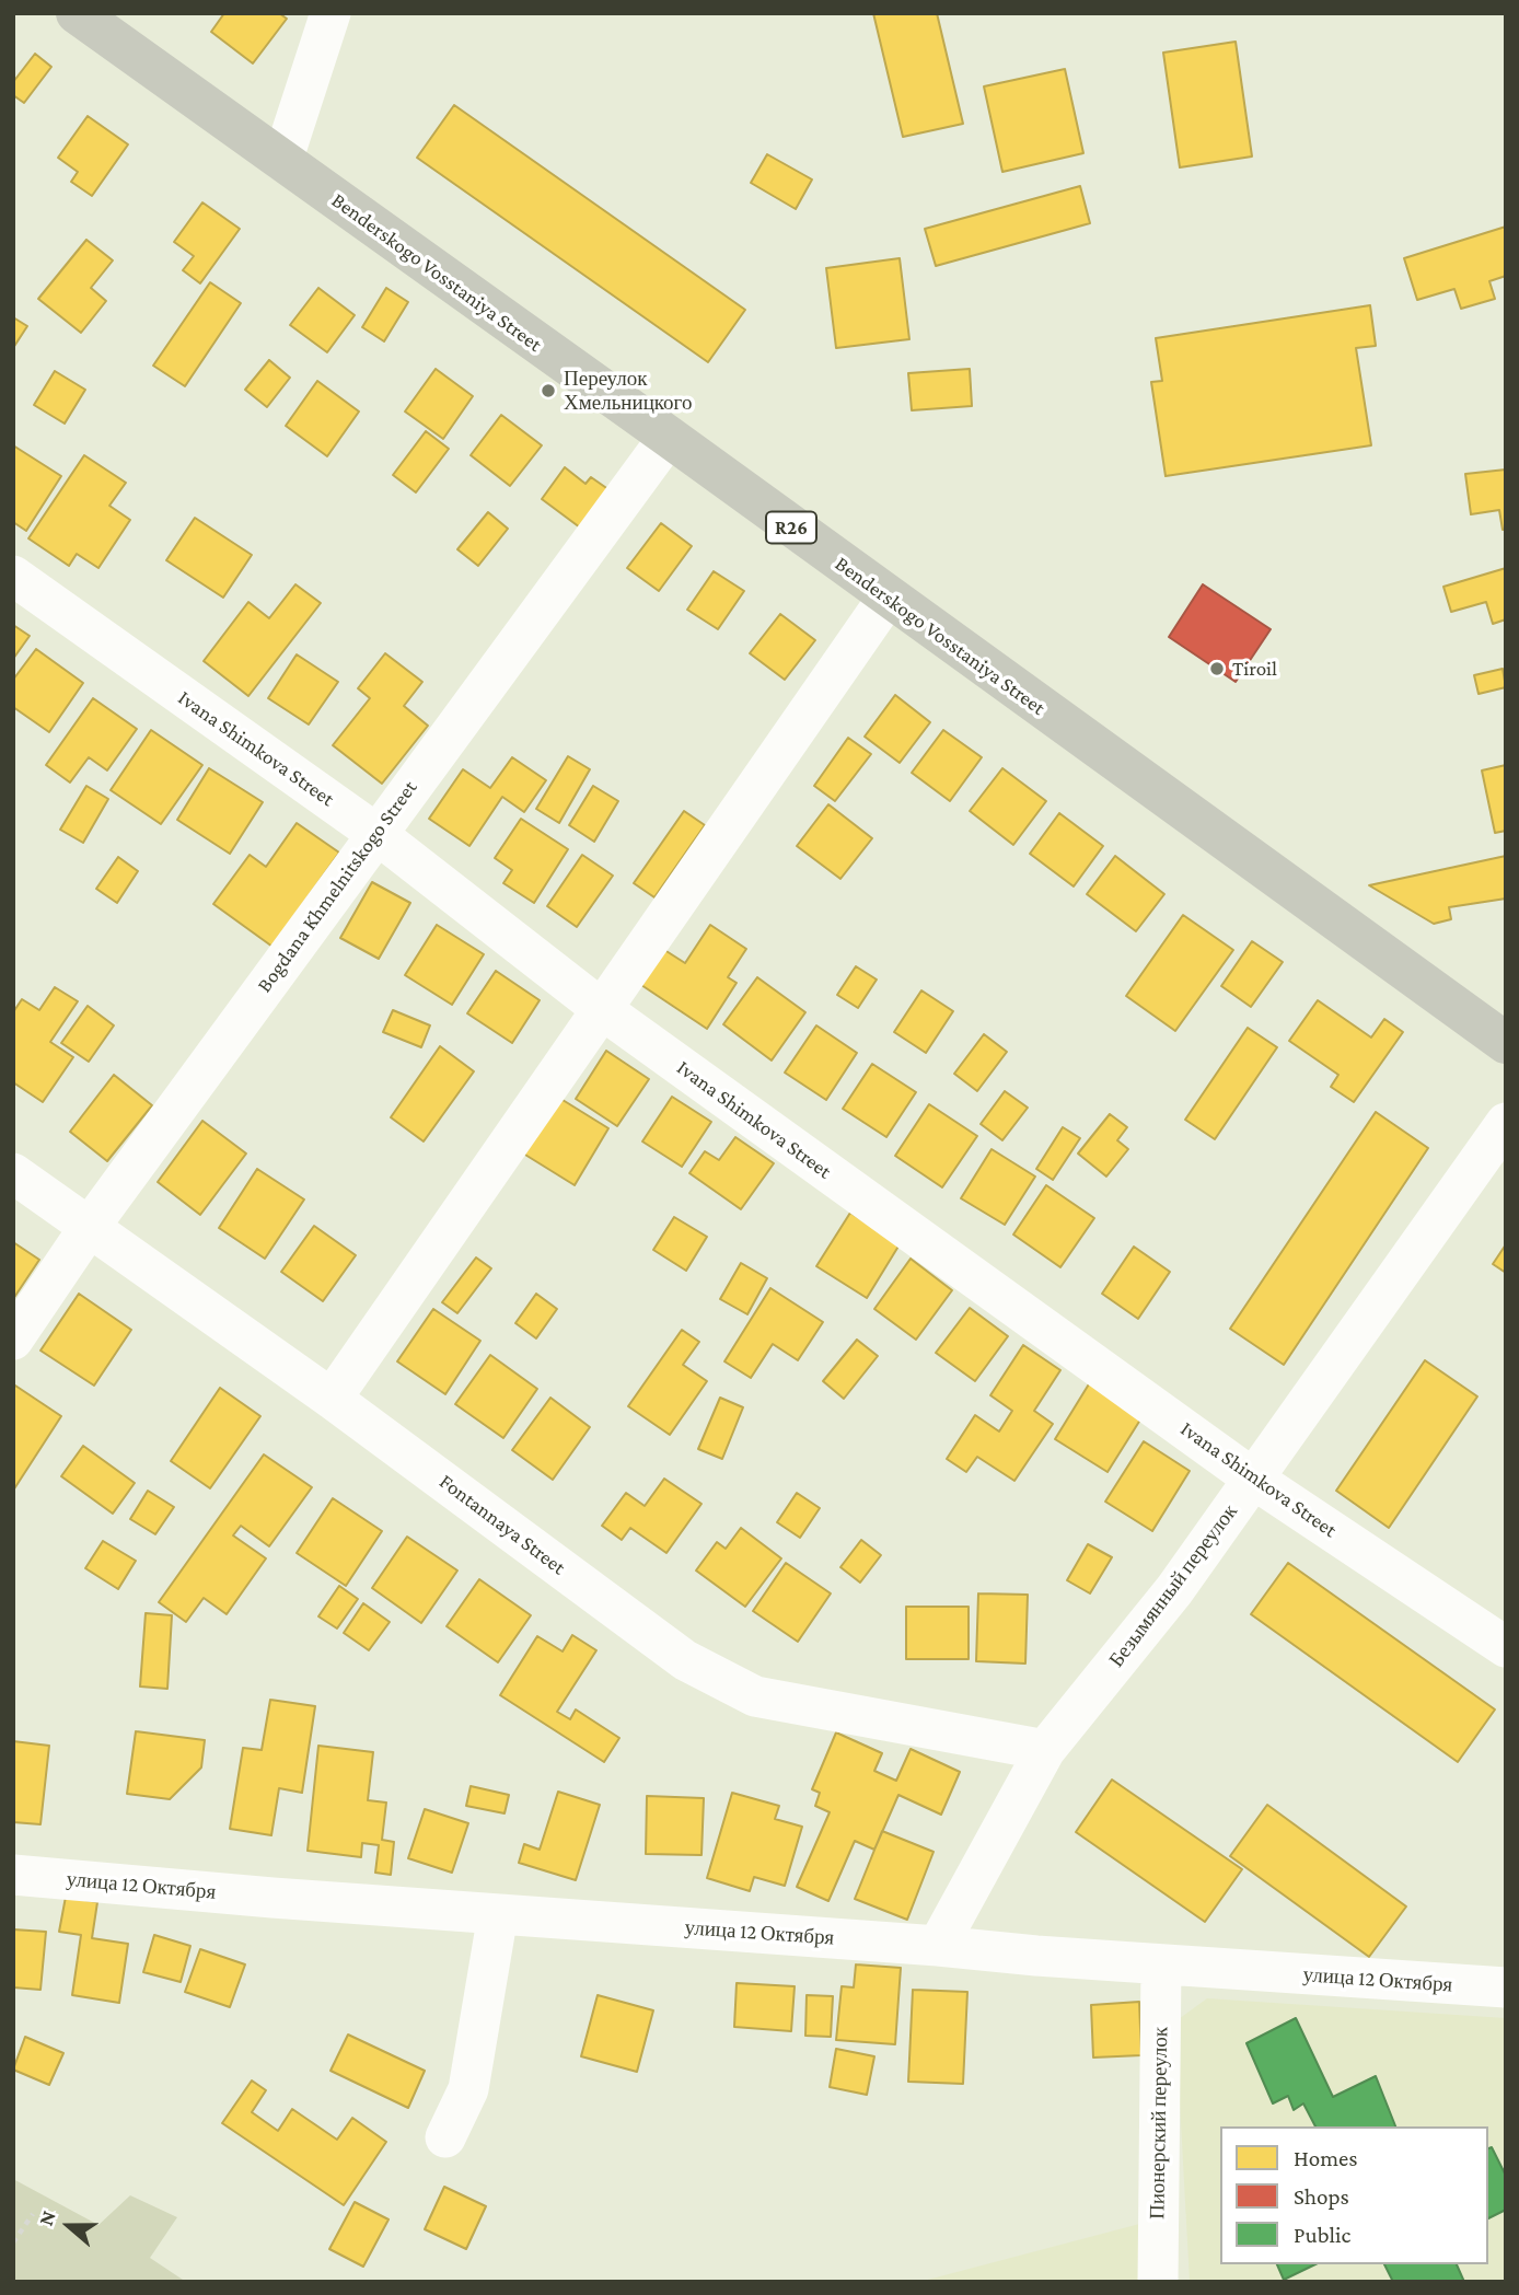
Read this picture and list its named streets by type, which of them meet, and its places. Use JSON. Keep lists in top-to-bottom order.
{
  "streets": {
    "main road": ["Benderskogo Vosstaniya Street", "R26"],
    "street": [
      "Ivana Shimkova Street",
      "Bogdana Khmelnitskogo Street",
      "Fontannaya Street",
      "Безымянный переулок",
      "улица 12 Октября",
      "Пионерский переулок"
    ]
  },
  "crossings": [
    ["Benderskogo Vosstaniya Street", "Bogdana Khmelnitskogo Street"],
    ["Ivana Shimkova Street", "Bogdana Khmelnitskogo Street"],
    ["Ivana Shimkova Street", "Безымянный переулок"],
    ["Bogdana Khmelnitskogo Street", "Fontannaya Street"],
    ["Fontannaya Street", "Безымянный переулок"],
    ["Безымянный переулок", "улица 12 Октября"],
    ["улица 12 Октября", "Пионерский переулок"]
  ],
  "places": ["Переулок Хмельницкого", "Tiroil"],
  "legend": ["Homes", "Shops", "Public"],
  "north": "left"
}
